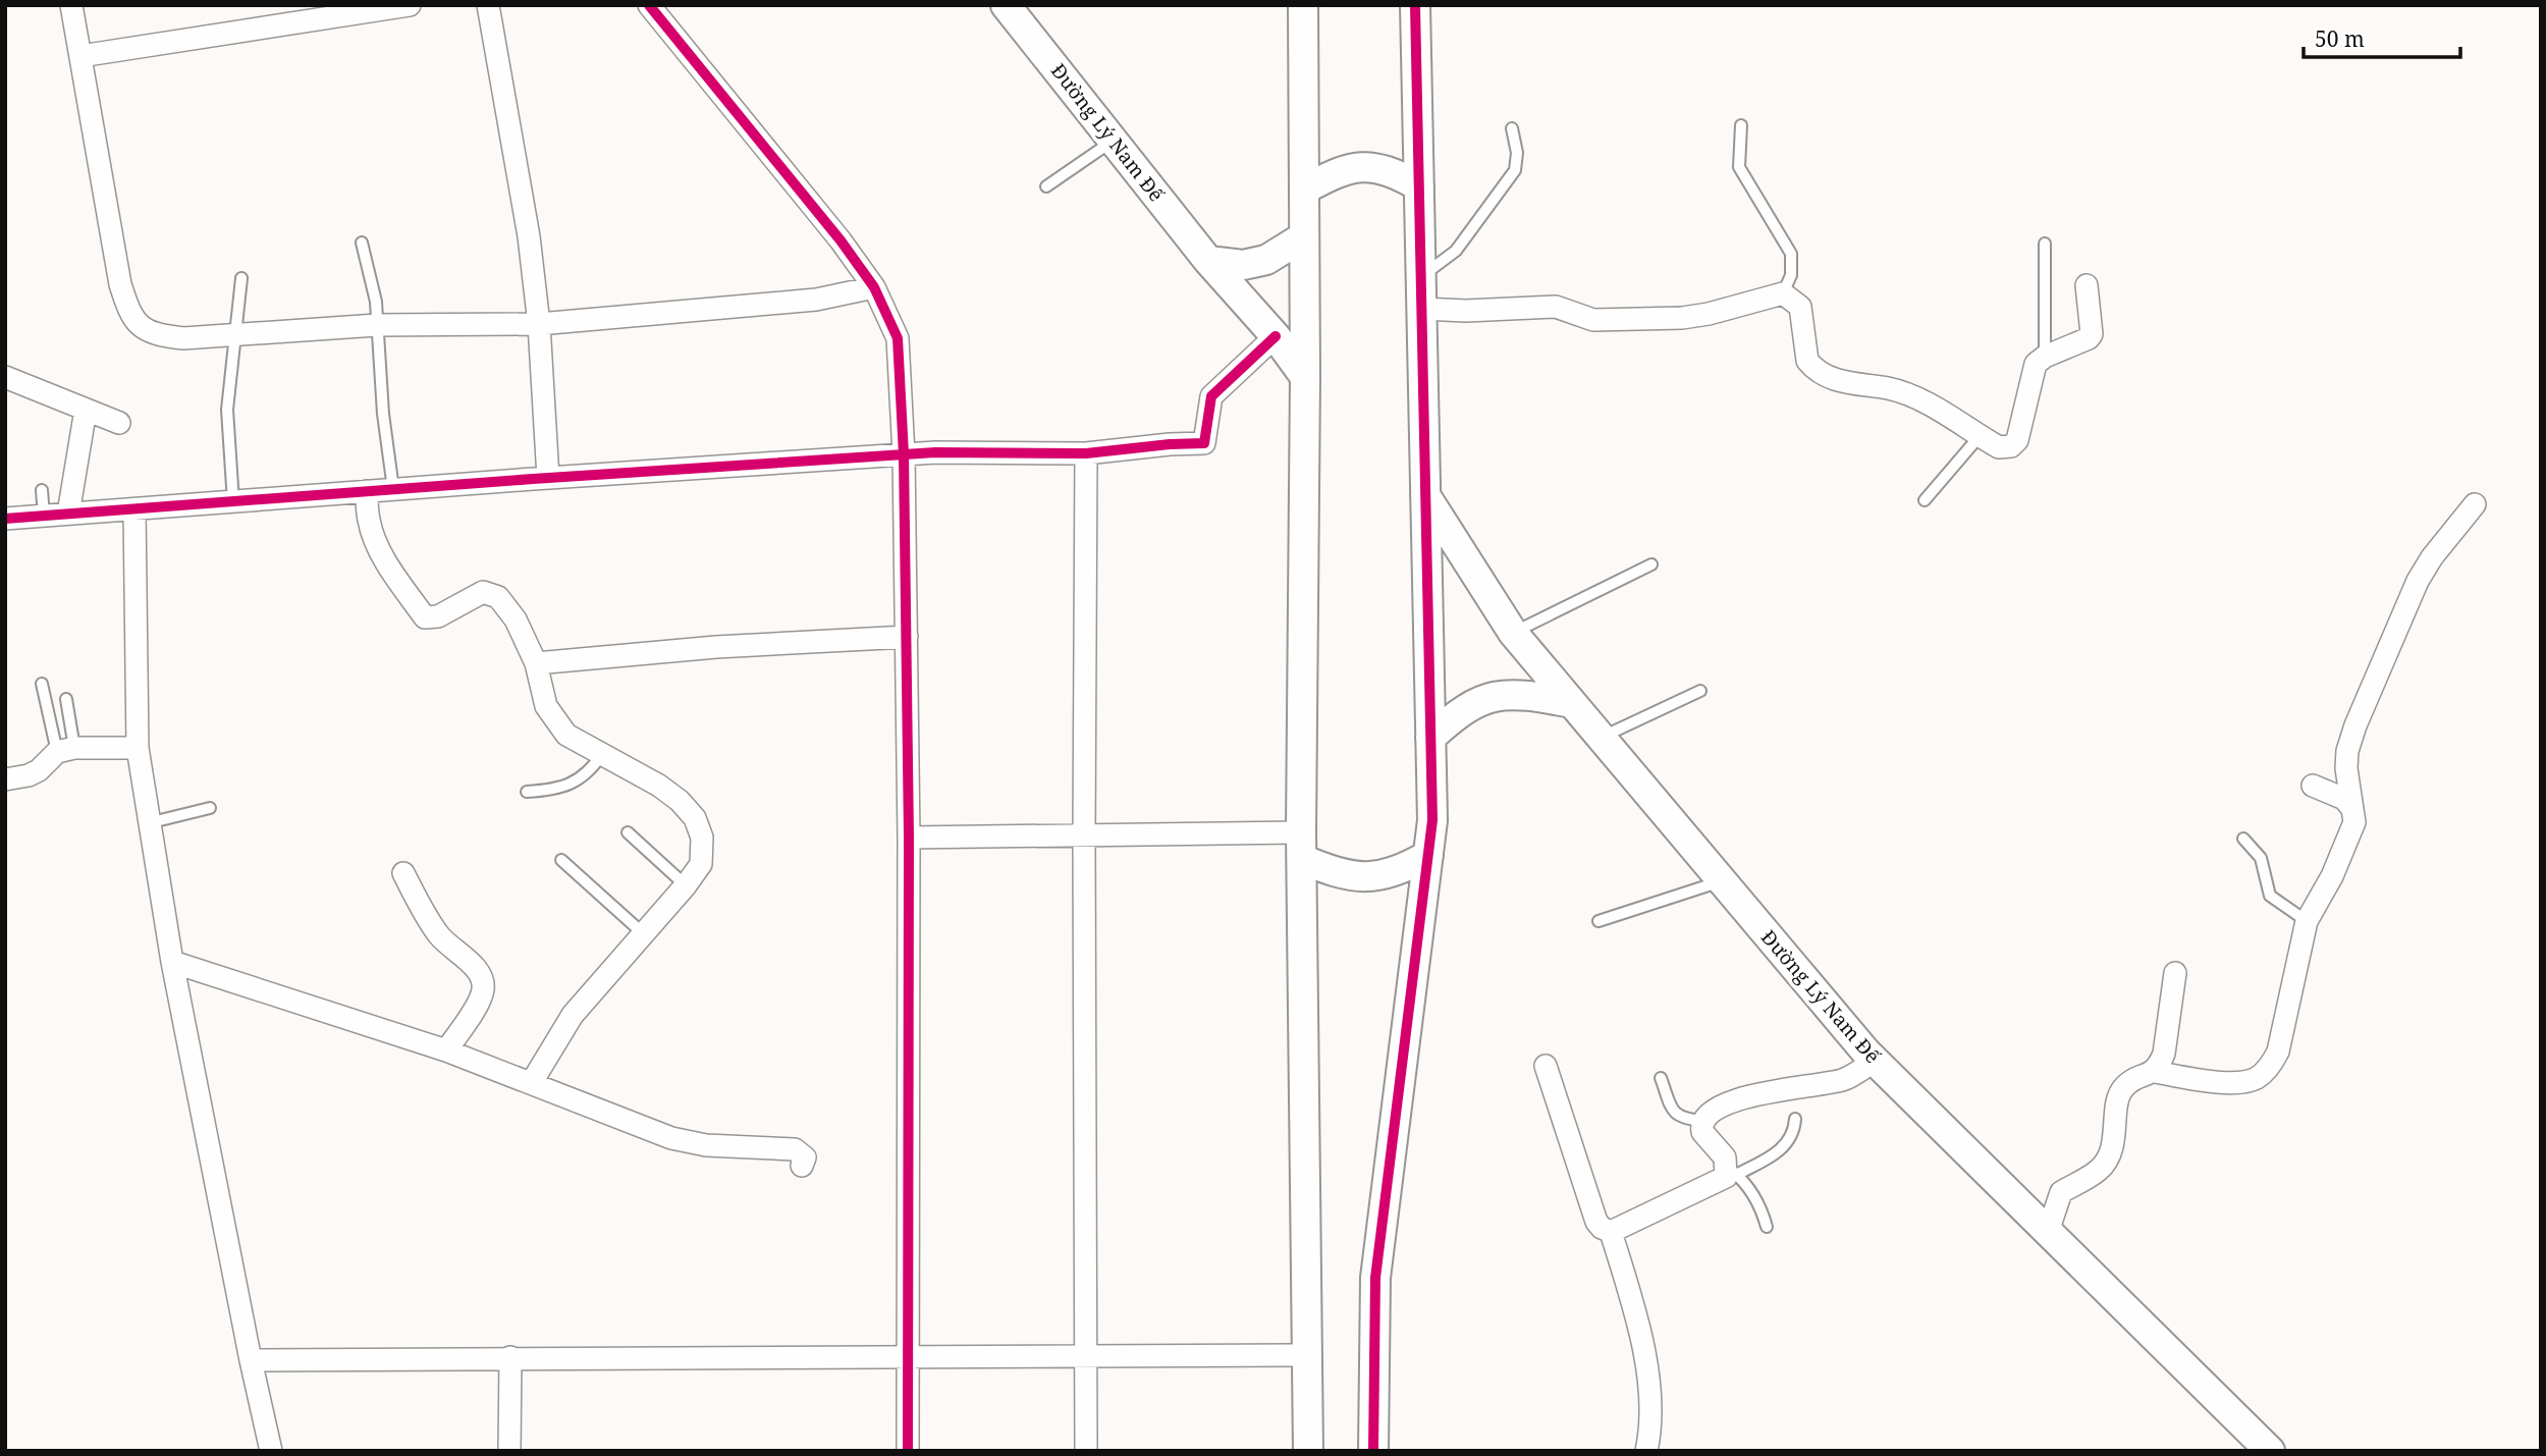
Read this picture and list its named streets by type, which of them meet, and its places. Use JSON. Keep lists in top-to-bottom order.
{
  "streets": {
    "street": ["Đường Lý Nam Đế"]
  },
  "scale_bar": "50 m"
}
